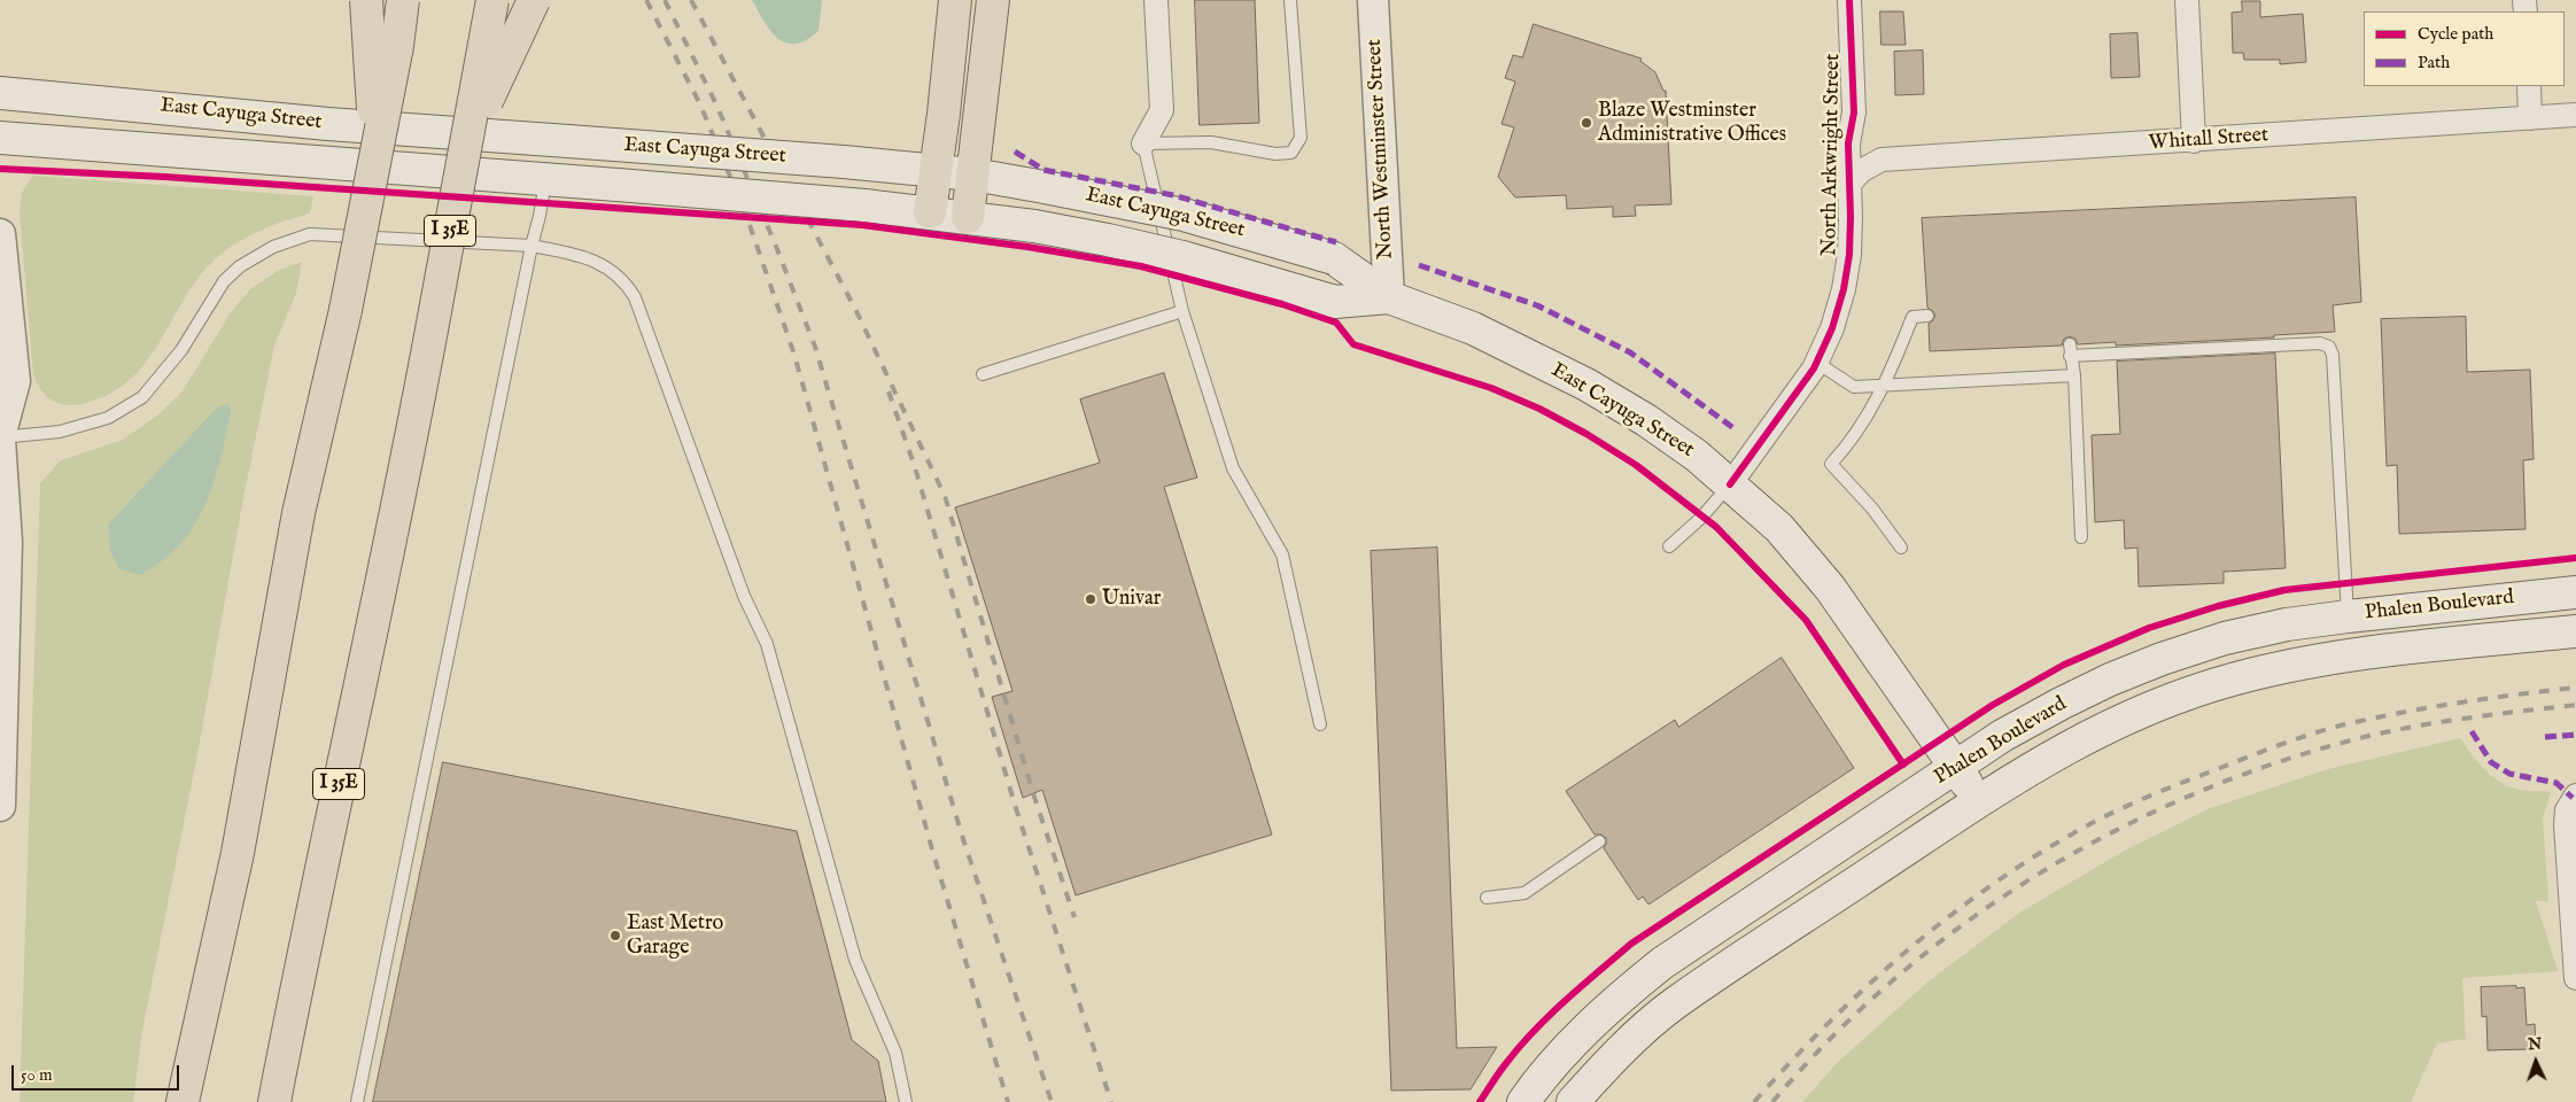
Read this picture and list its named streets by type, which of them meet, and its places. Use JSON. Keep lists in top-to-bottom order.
{
  "streets": {
    "highway": ["I 35E"],
    "main road": ["East Cayuga Street", "Phalen Boulevard"],
    "street": ["Whitall Street", "North Westminster Street", "North Arkwright Street"]
  },
  "crossings": [
    ["East Cayuga Street", "North Westminster Street"],
    ["East Cayuga Street", "North Arkwright Street"],
    ["East Cayuga Street", "Phalen Boulevard"],
    ["Whitall Street", "North Arkwright Street"]
  ],
  "places": ["Blaze Westminster Administrative Offices", "Univar", "East Metro Garage"],
  "legend": ["Cycle path", "Path"],
  "scale_bar": "50 m",
  "north": "top"
}
